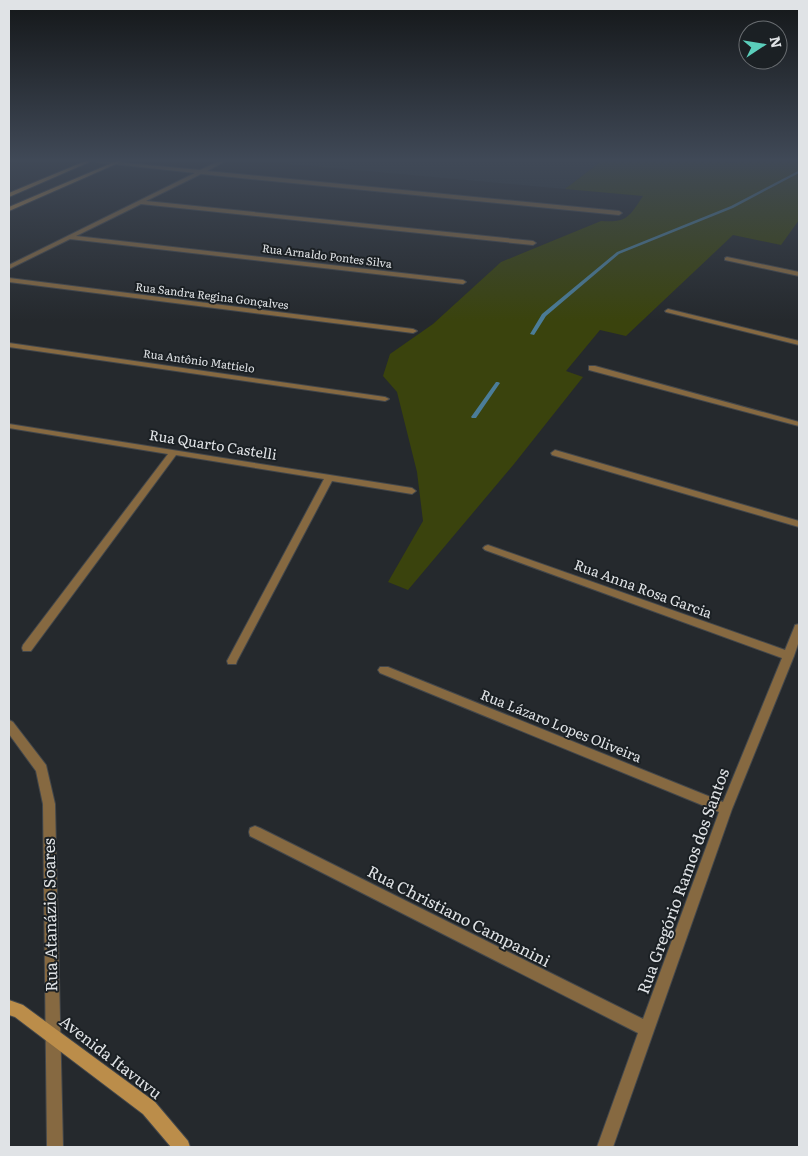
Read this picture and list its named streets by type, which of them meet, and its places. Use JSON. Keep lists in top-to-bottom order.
{
  "streets": {
    "main road": ["Avenida Itavuvu"],
    "street": [
      "Rua Arnaldo Pontes Silva",
      "Rua Sandra Regina Gonçalves",
      "Rua Antônio Mattielo",
      "Rua Quarto Castelli",
      "Rua Anna Rosa Garcia",
      "Rua Lázaro Lopes Oliveira",
      "Rua Gregório Ramos dos Santos",
      "Rua Atanázio Soares",
      "Rua Christiano Campanini"
    ]
  },
  "crossings": [
    ["Rua Anna Rosa Garcia", "Rua Gregório Ramos dos Santos"],
    ["Rua Lázaro Lopes Oliveira", "Rua Gregório Ramos dos Santos"],
    ["Rua Gregório Ramos dos Santos", "Rua Christiano Campanini"],
    ["Rua Atanázio Soares", "Avenida Itavuvu"]
  ],
  "north": "right"
}
